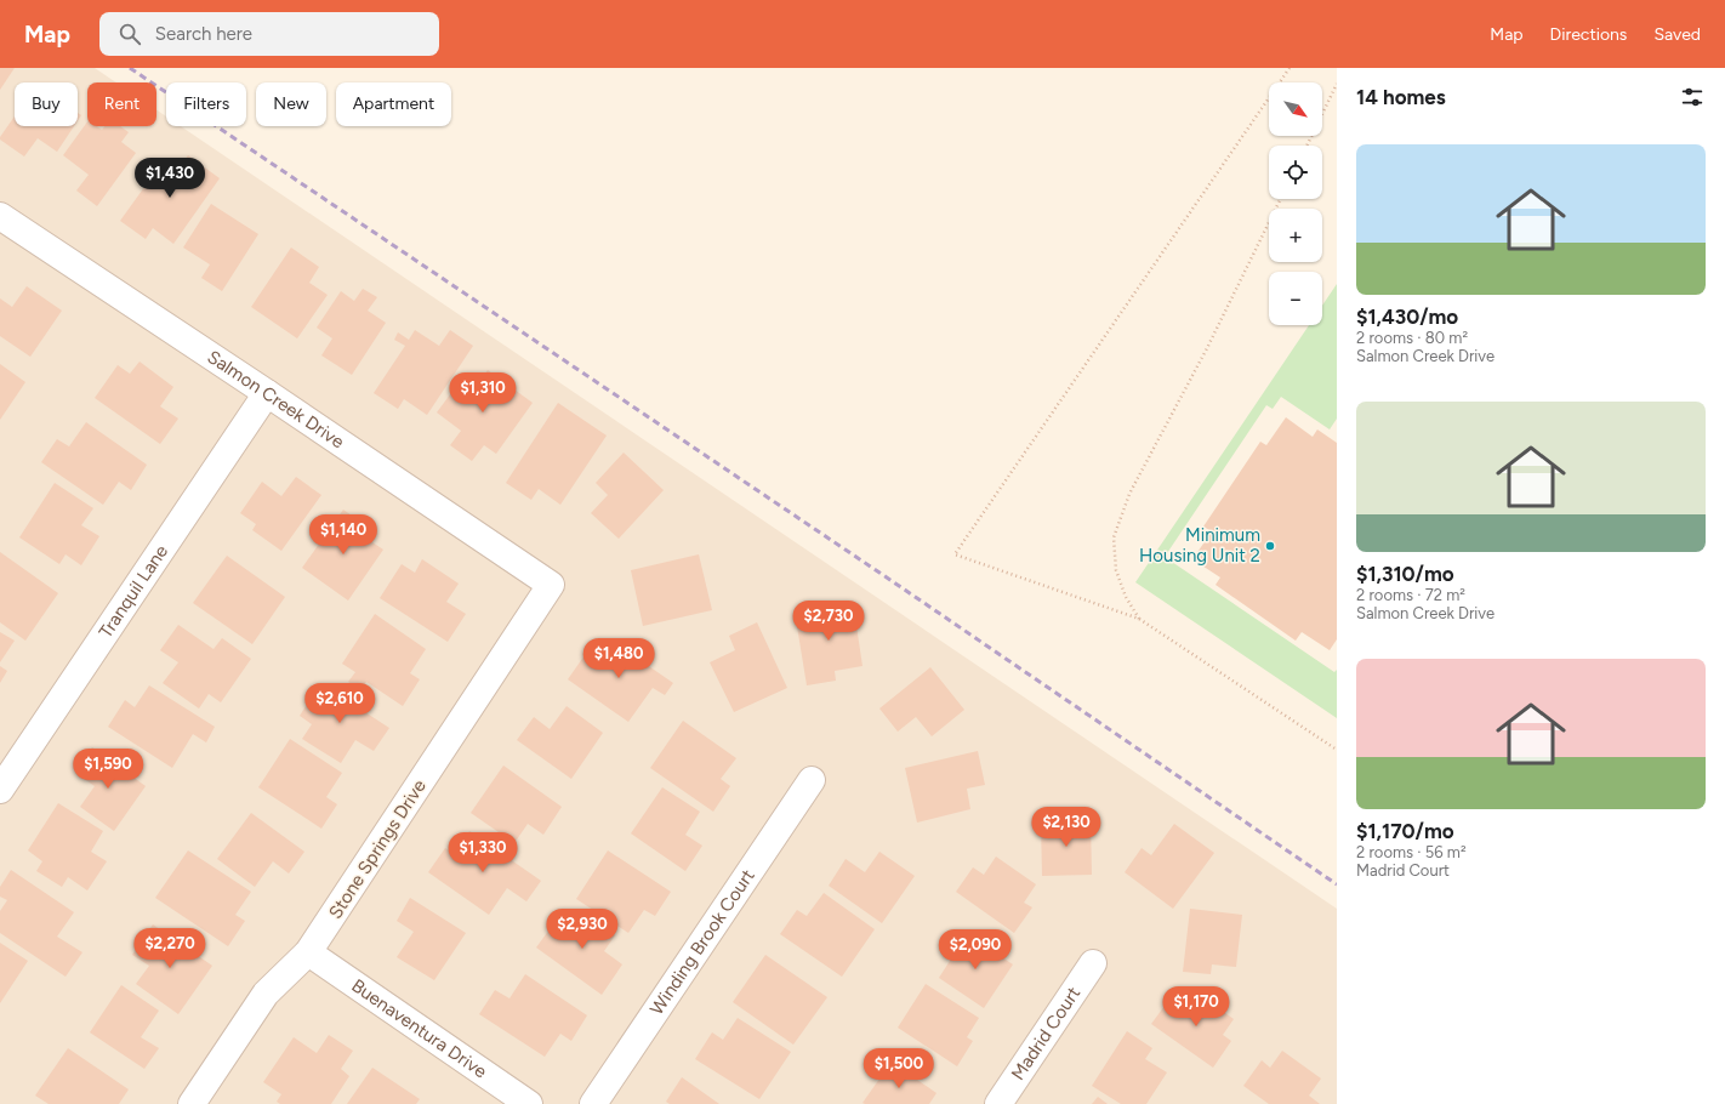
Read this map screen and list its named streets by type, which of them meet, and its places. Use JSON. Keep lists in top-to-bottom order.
{
  "streets": {
    "street": [
      "Salmon Creek Drive",
      "Tranquil Lane",
      "Stone Springs Drive",
      "Winding Brook Court",
      "Buenaventura Drive",
      "Madrid Court"
    ]
  },
  "crossings": [
    ["Salmon Creek Drive", "Tranquil Lane"],
    ["Salmon Creek Drive", "Stone Springs Drive"],
    ["Stone Springs Drive", "Buenaventura Drive"]
  ],
  "places": ["Minimum Housing Unit 2"],
  "north": "bottom right",
  "page": {
    "header": "Map",
    "search": "Search here",
    "nav": ["Map", "Directions", "Saved"],
    "heading": "14 homes",
    "map_buttons": ["+", "−"],
    "chip": [
      "Buy",
      "Rent",
      "Filters",
      "New",
      "Apartment"
    ],
    "list": [
      {
        "name": "$1,430/mo",
        "note": "2 rooms · 80 m² · Salmon Creek Drive"
      },
      {
        "name": "$1,310/mo",
        "note": "2 rooms · 72 m² · Salmon Creek Drive"
      },
      {
        "name": "$1,170/mo",
        "note": "2 rooms · 56 m² · Madrid Court"
      }
    ],
    "price": [
      "$1,430",
      "$1,310",
      "$1,140",
      "$2,730",
      "$1,480",
      "$2,610",
      "$1,590",
      "$2,130",
      "$1,330",
      "$2,930",
      "$2,270",
      "$2,090",
      "$1,170",
      "$1,500"
    ]
  }
}
